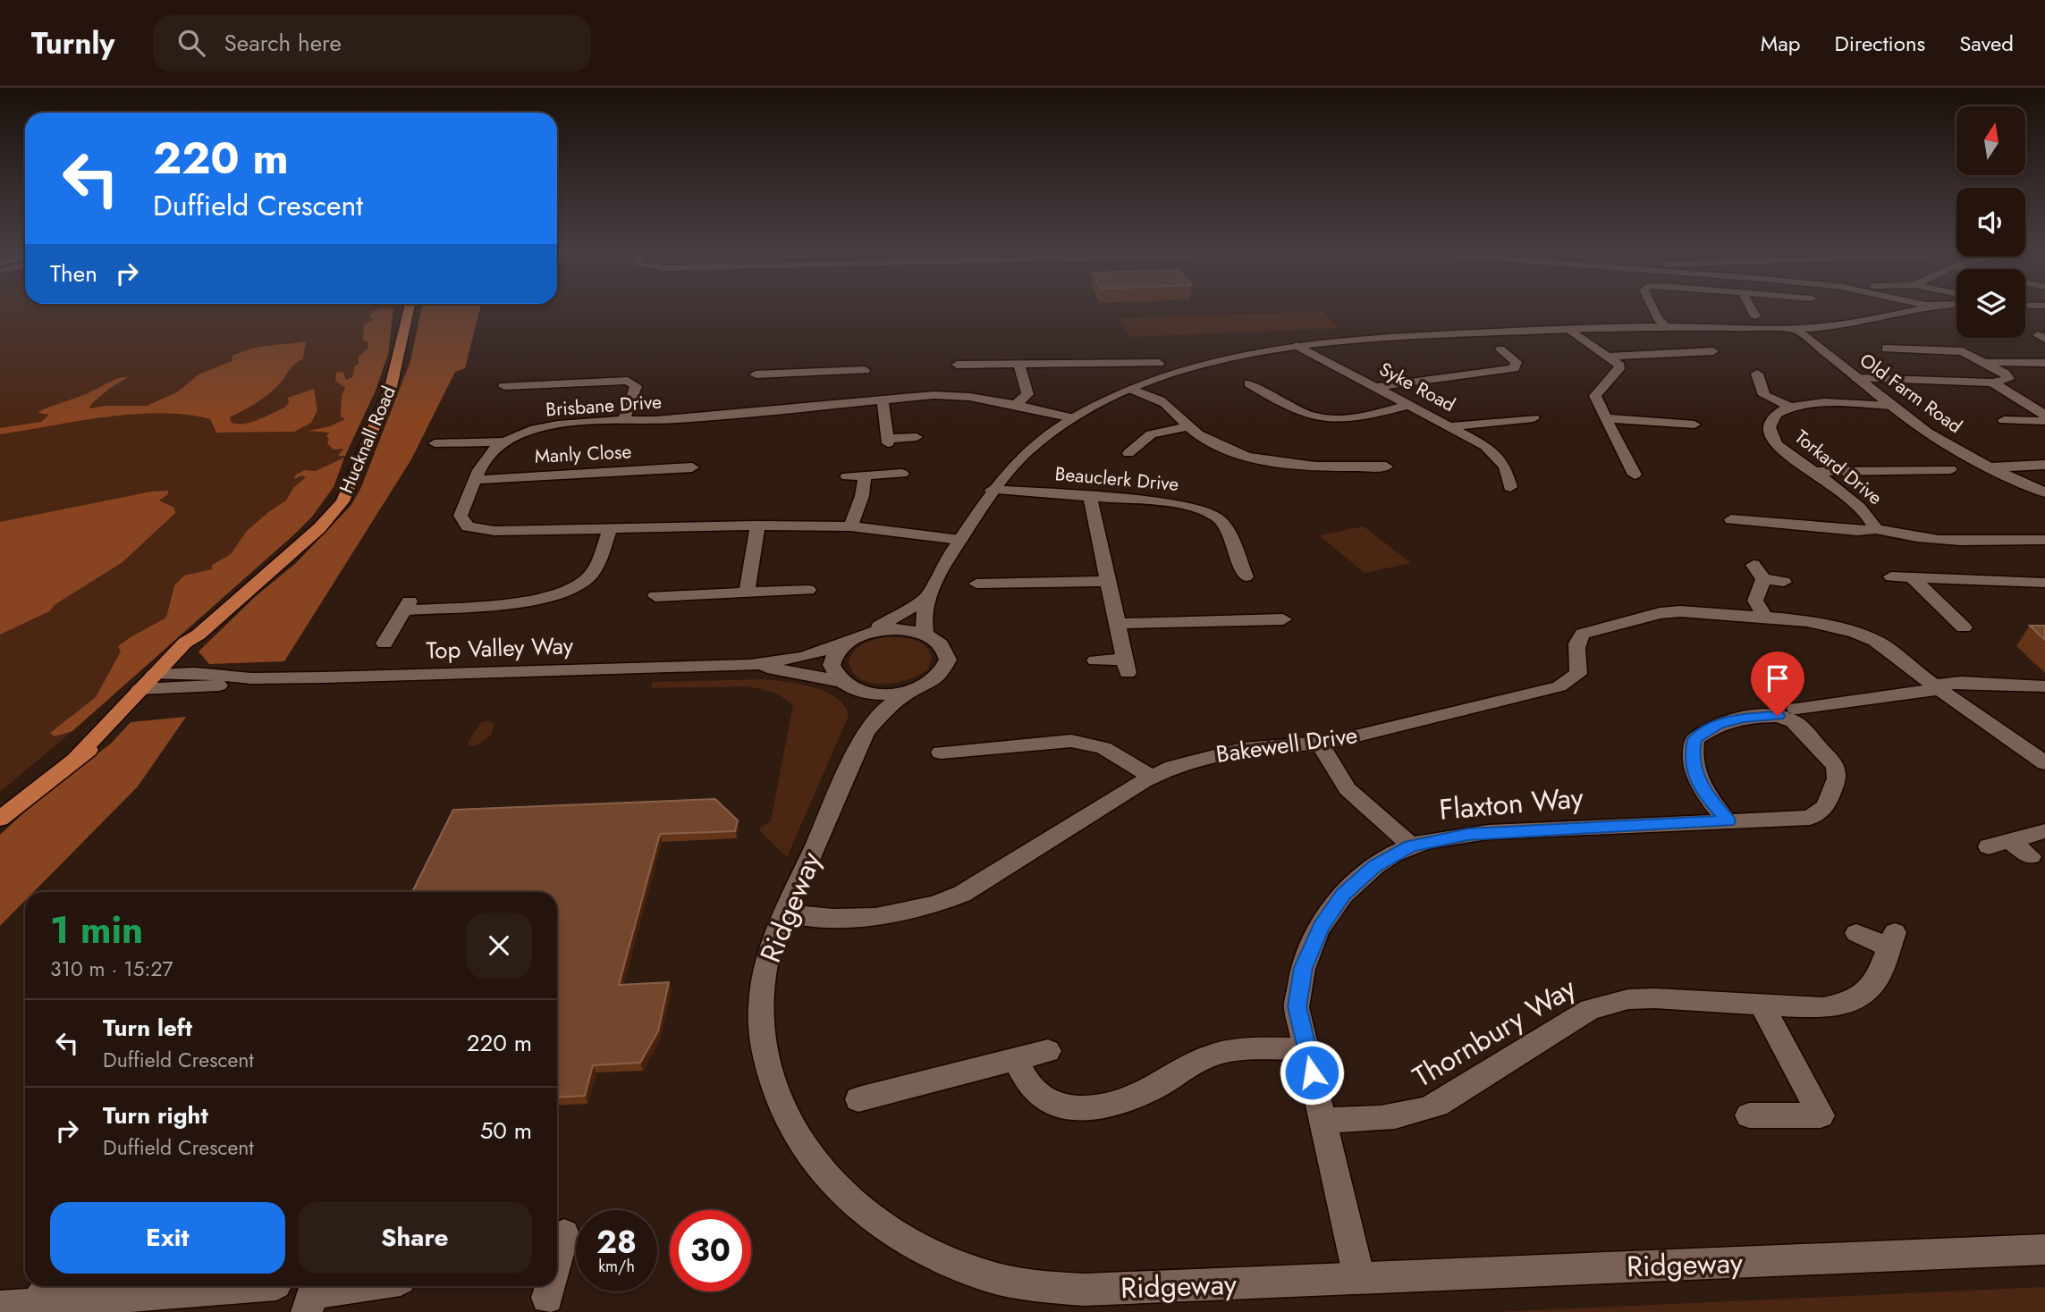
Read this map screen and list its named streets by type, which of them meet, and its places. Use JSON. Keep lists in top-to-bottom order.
{
  "streets": {
    "main road": ["Hucknall Road"],
    "street": [
      "Syke Road",
      "Old Farm Road",
      "Brisbane Drive",
      "Manly Close",
      "Torkard Drive",
      "Beauclerk Drive",
      "Top Valley Way",
      "Bakewell Drive",
      "Flaxton Way",
      "Ridgeway",
      "Thornbury Way"
    ]
  },
  "crossings": [
    ["Old Farm Road", "Torkard Drive"],
    ["Brisbane Drive", "Manly Close"],
    ["Hucknall Road", "Top Valley Way"],
    ["Top Valley Way", "Ridgeway"],
    ["Bakewell Drive", "Ridgeway"],
    ["Flaxton Way", "Ridgeway"],
    ["Flaxton Way", "Thornbury Way"]
  ],
  "north": "top",
  "page": {
    "header": "Turnly",
    "search": "Search here",
    "nav": ["Map", "Directions", "Saved"],
    "turn": ["220 m", "Duffield Crescent"],
    "then": "Then",
    "heading": ["1 min", "310 m · 15:27"],
    "list": [
      {
        "name": "Turn left",
        "note": "Duffield Crescent",
        "value": "220 m"
      },
      {
        "name": "Turn right",
        "note": "Duffield Crescent",
        "value": "50 m"
      }
    ],
    "buttons": ["Exit", "Share"],
    "speed": "28 km/h",
    "limit": "30"
  }
}
